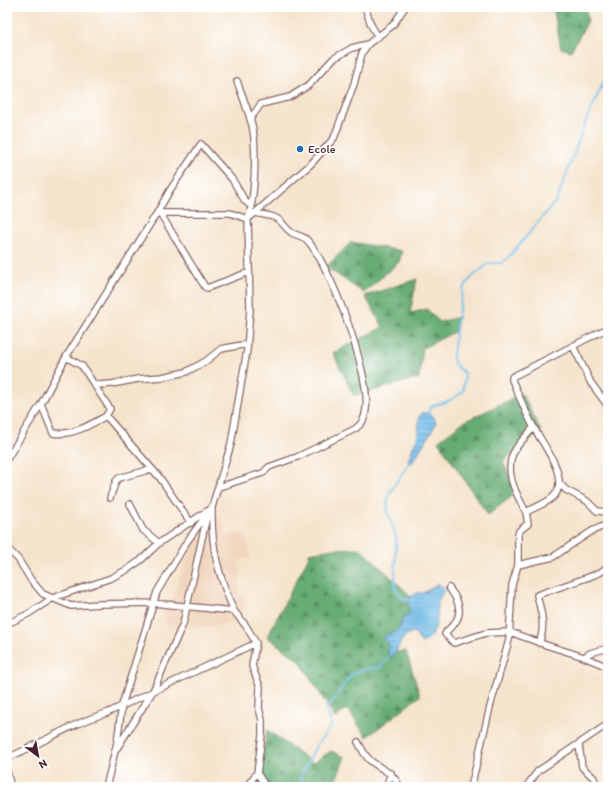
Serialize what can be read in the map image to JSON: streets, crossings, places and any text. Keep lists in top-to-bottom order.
{
  "places": ["Ecole"],
  "north": "bottom right"
}
